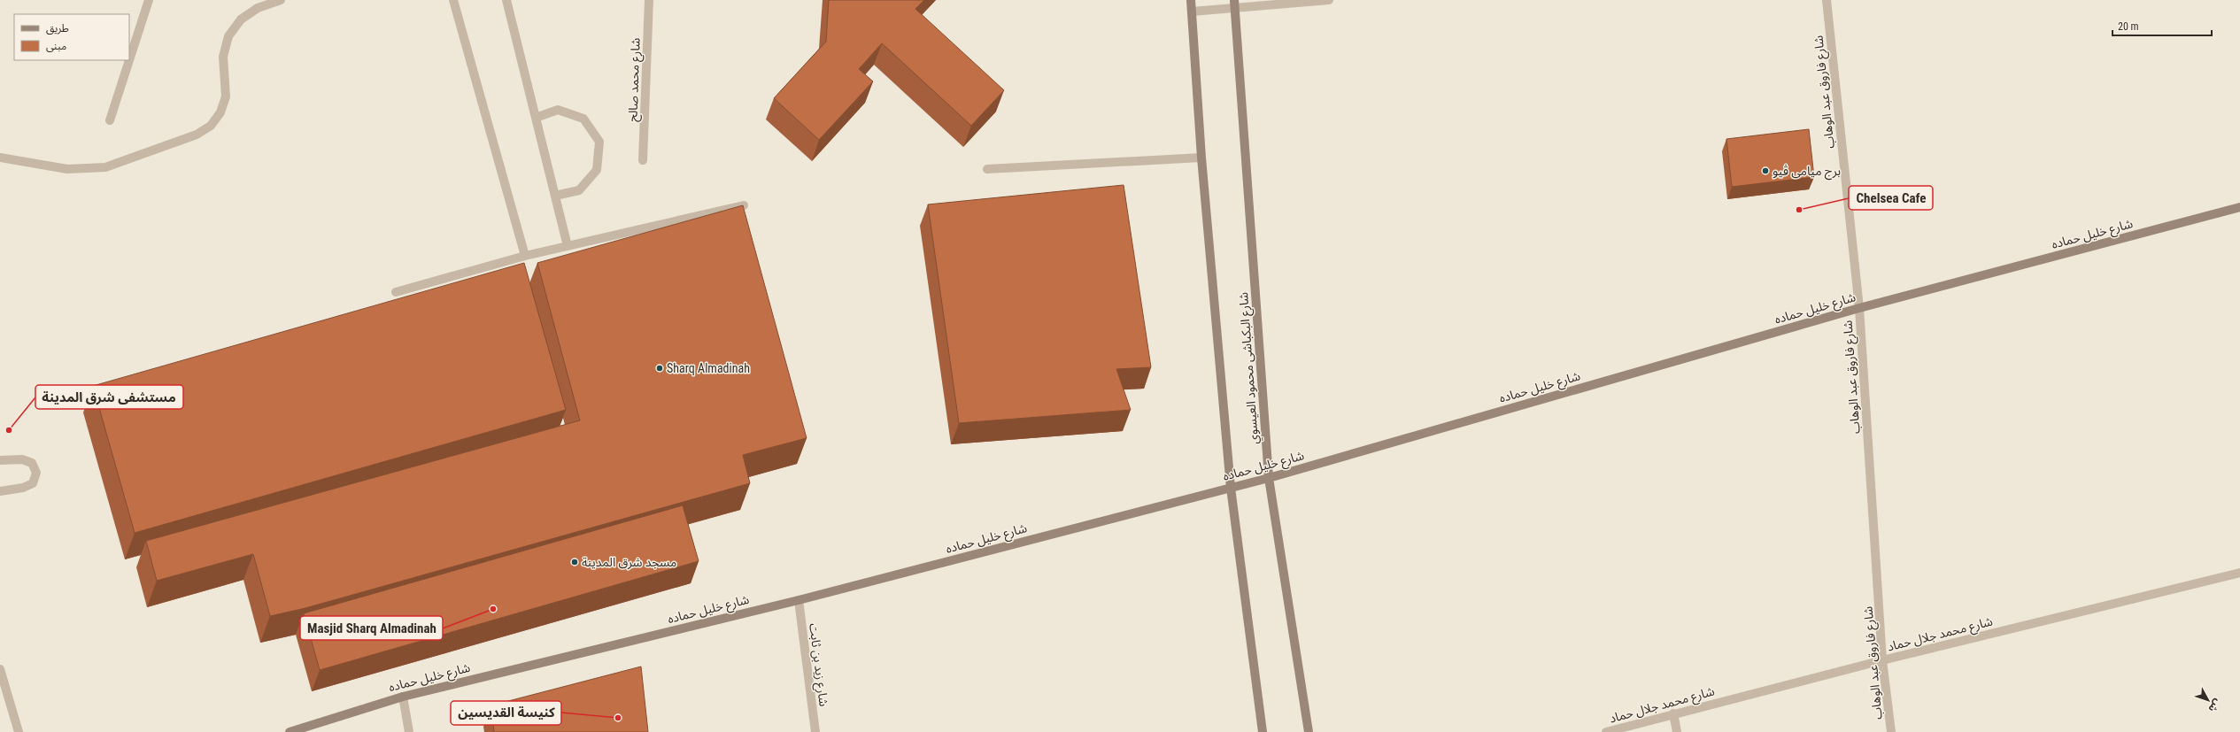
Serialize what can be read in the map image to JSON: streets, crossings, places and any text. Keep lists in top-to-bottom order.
{
  "streets": {
    "street": [
      "شارع محمد صالح",
      "شارع فاروق عبد الوهاب",
      "شارع خليل حماده",
      "شارع البكباشى محمود العيسوي",
      "شارع محمد جلال حماد",
      "شارع زيد بن ثابت"
    ]
  },
  "crossings": [
    ["شارع فاروق عبد الوهاب", "شارع خليل حماده"],
    ["شارع فاروق عبد الوهاب", "شارع محمد جلال حماد"],
    ["شارع خليل حماده", "شارع البكباشى محمود العيسوي"],
    ["شارع خليل حماده", "شارع زيد بن ثابت"]
  ],
  "places": [
    "برج ميامى ڤيو",
    "Chelsea Cafe",
    "Sharq Almadinah",
    "مستشفى شرق المدينة",
    "مسجد شرق المدينة",
    "Masjid Sharq Almadinah",
    "كنيسة القديسين"
  ],
  "legend": ["طريق", "مبنى"],
  "scale_bar": "20 m",
  "north": "bottom right"
}
